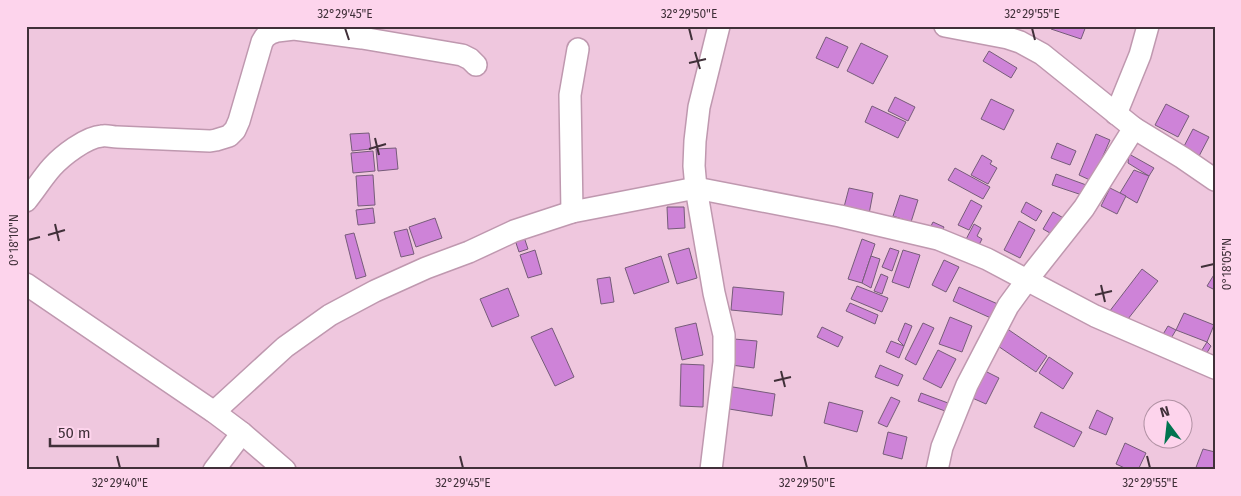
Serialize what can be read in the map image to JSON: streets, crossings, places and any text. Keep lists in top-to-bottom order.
{
  "scale_bar": "50 m",
  "north": "top",
  "coordinates": [
    "32°29'45\"E",
    "32°29'50\"E",
    "32°29'55\"E",
    "0°18'10\"N",
    "0°18'05\"N",
    "32°29'40\"E"
  ]
}
